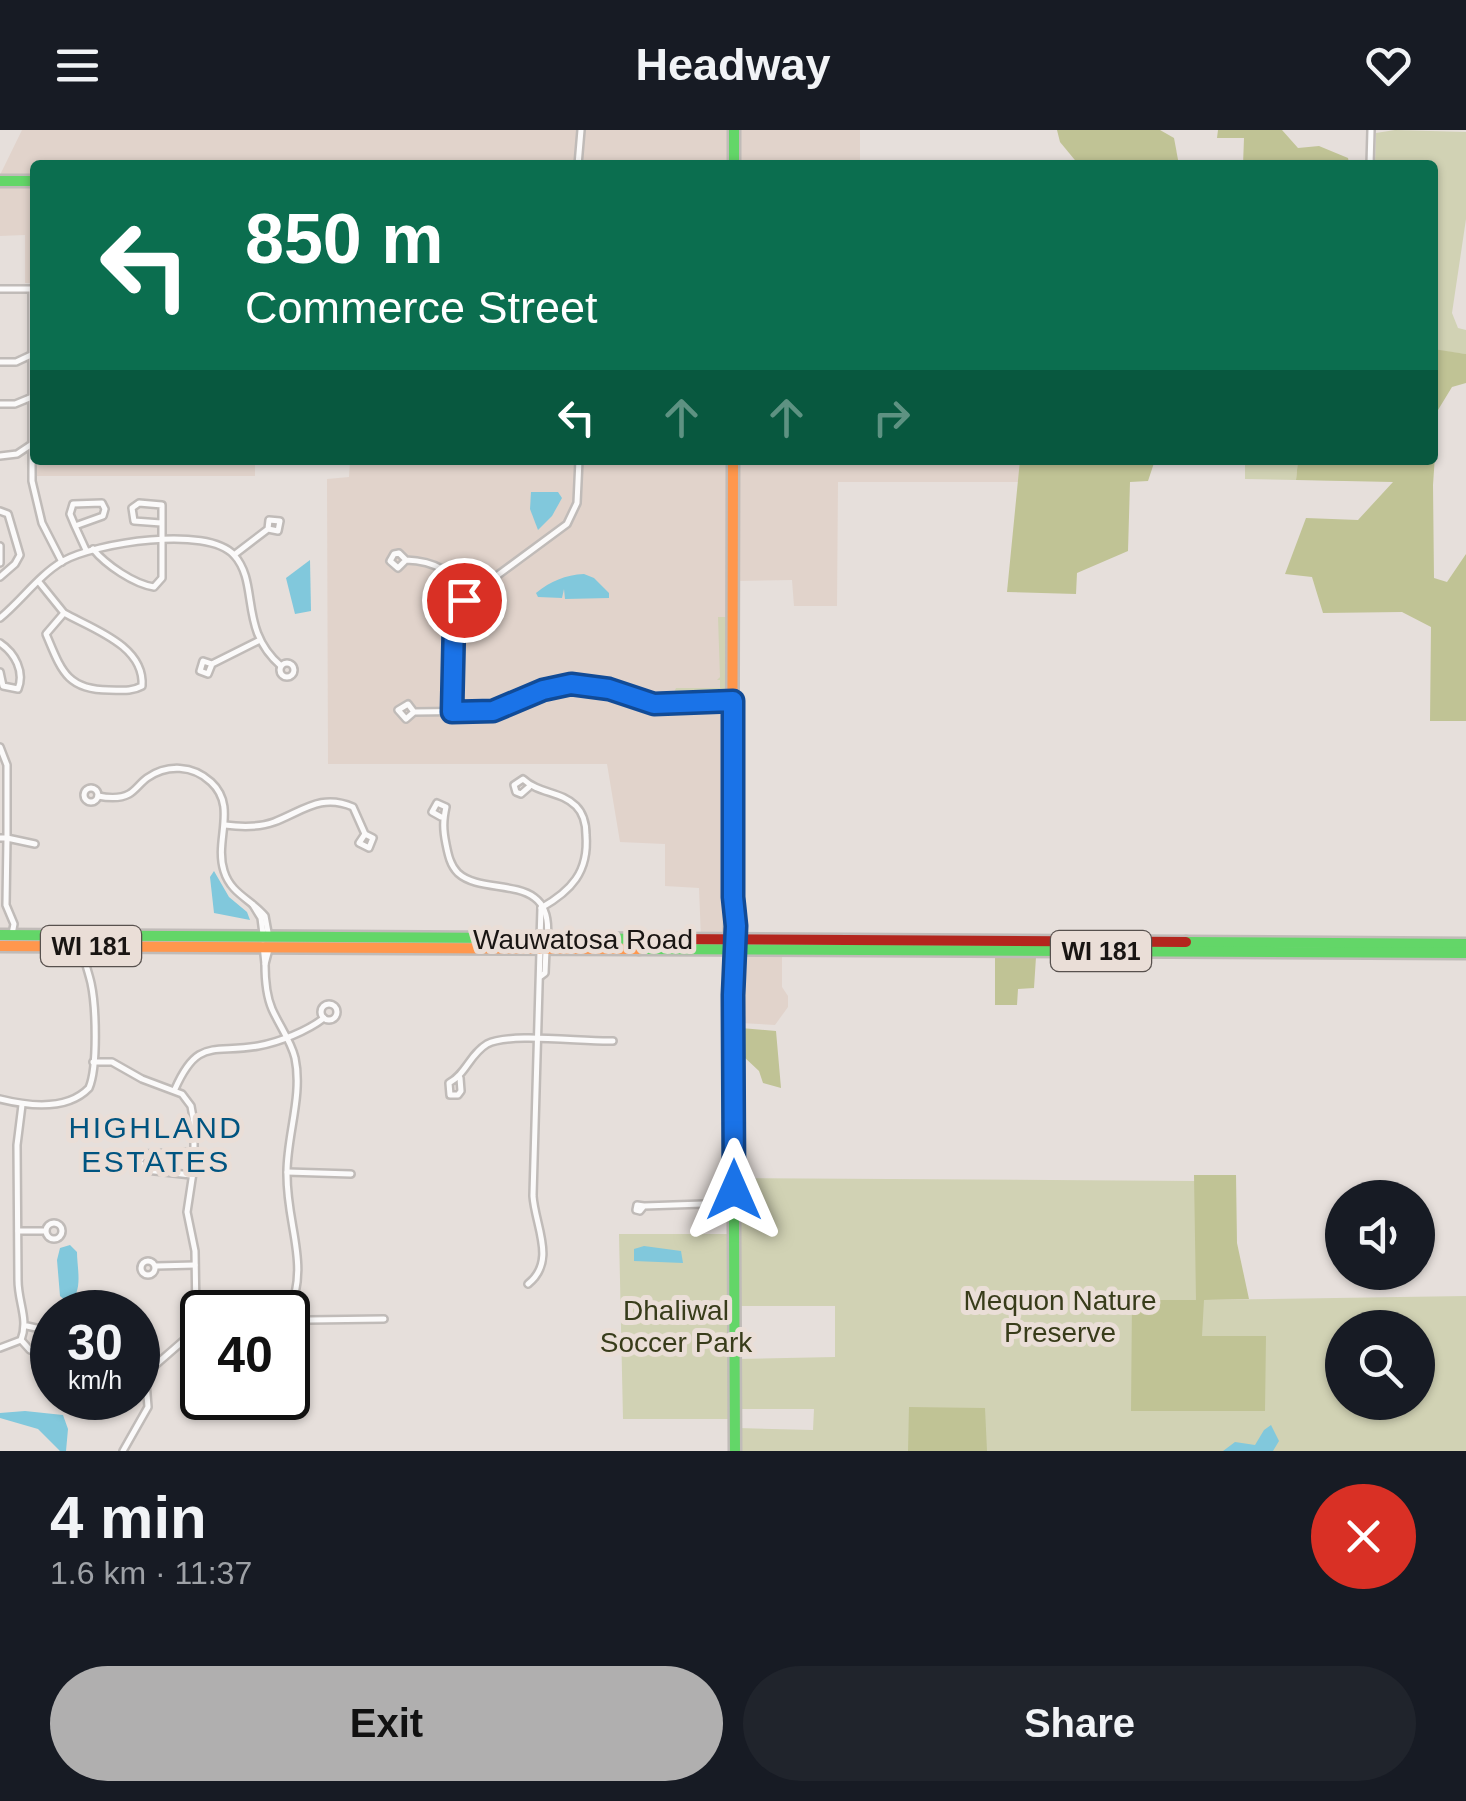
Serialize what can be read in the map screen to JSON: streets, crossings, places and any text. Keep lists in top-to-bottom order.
{
  "streets": {
    "main road": ["Wauwatosa Road", "WI 181"]
  },
  "districts": ["HIGHLAND ESTATES"],
  "parks": ["Mequon Nature Preserve", "Dhaliwal Soccer Park"],
  "page": {
    "header": "Headway",
    "turn": ["850 m", "Commerce Street"],
    "speed": "30 km/h",
    "limit": "40",
    "heading": ["4 min", "1.6 km · 11:37"],
    "buttons": ["Exit", "Share"]
  }
}
